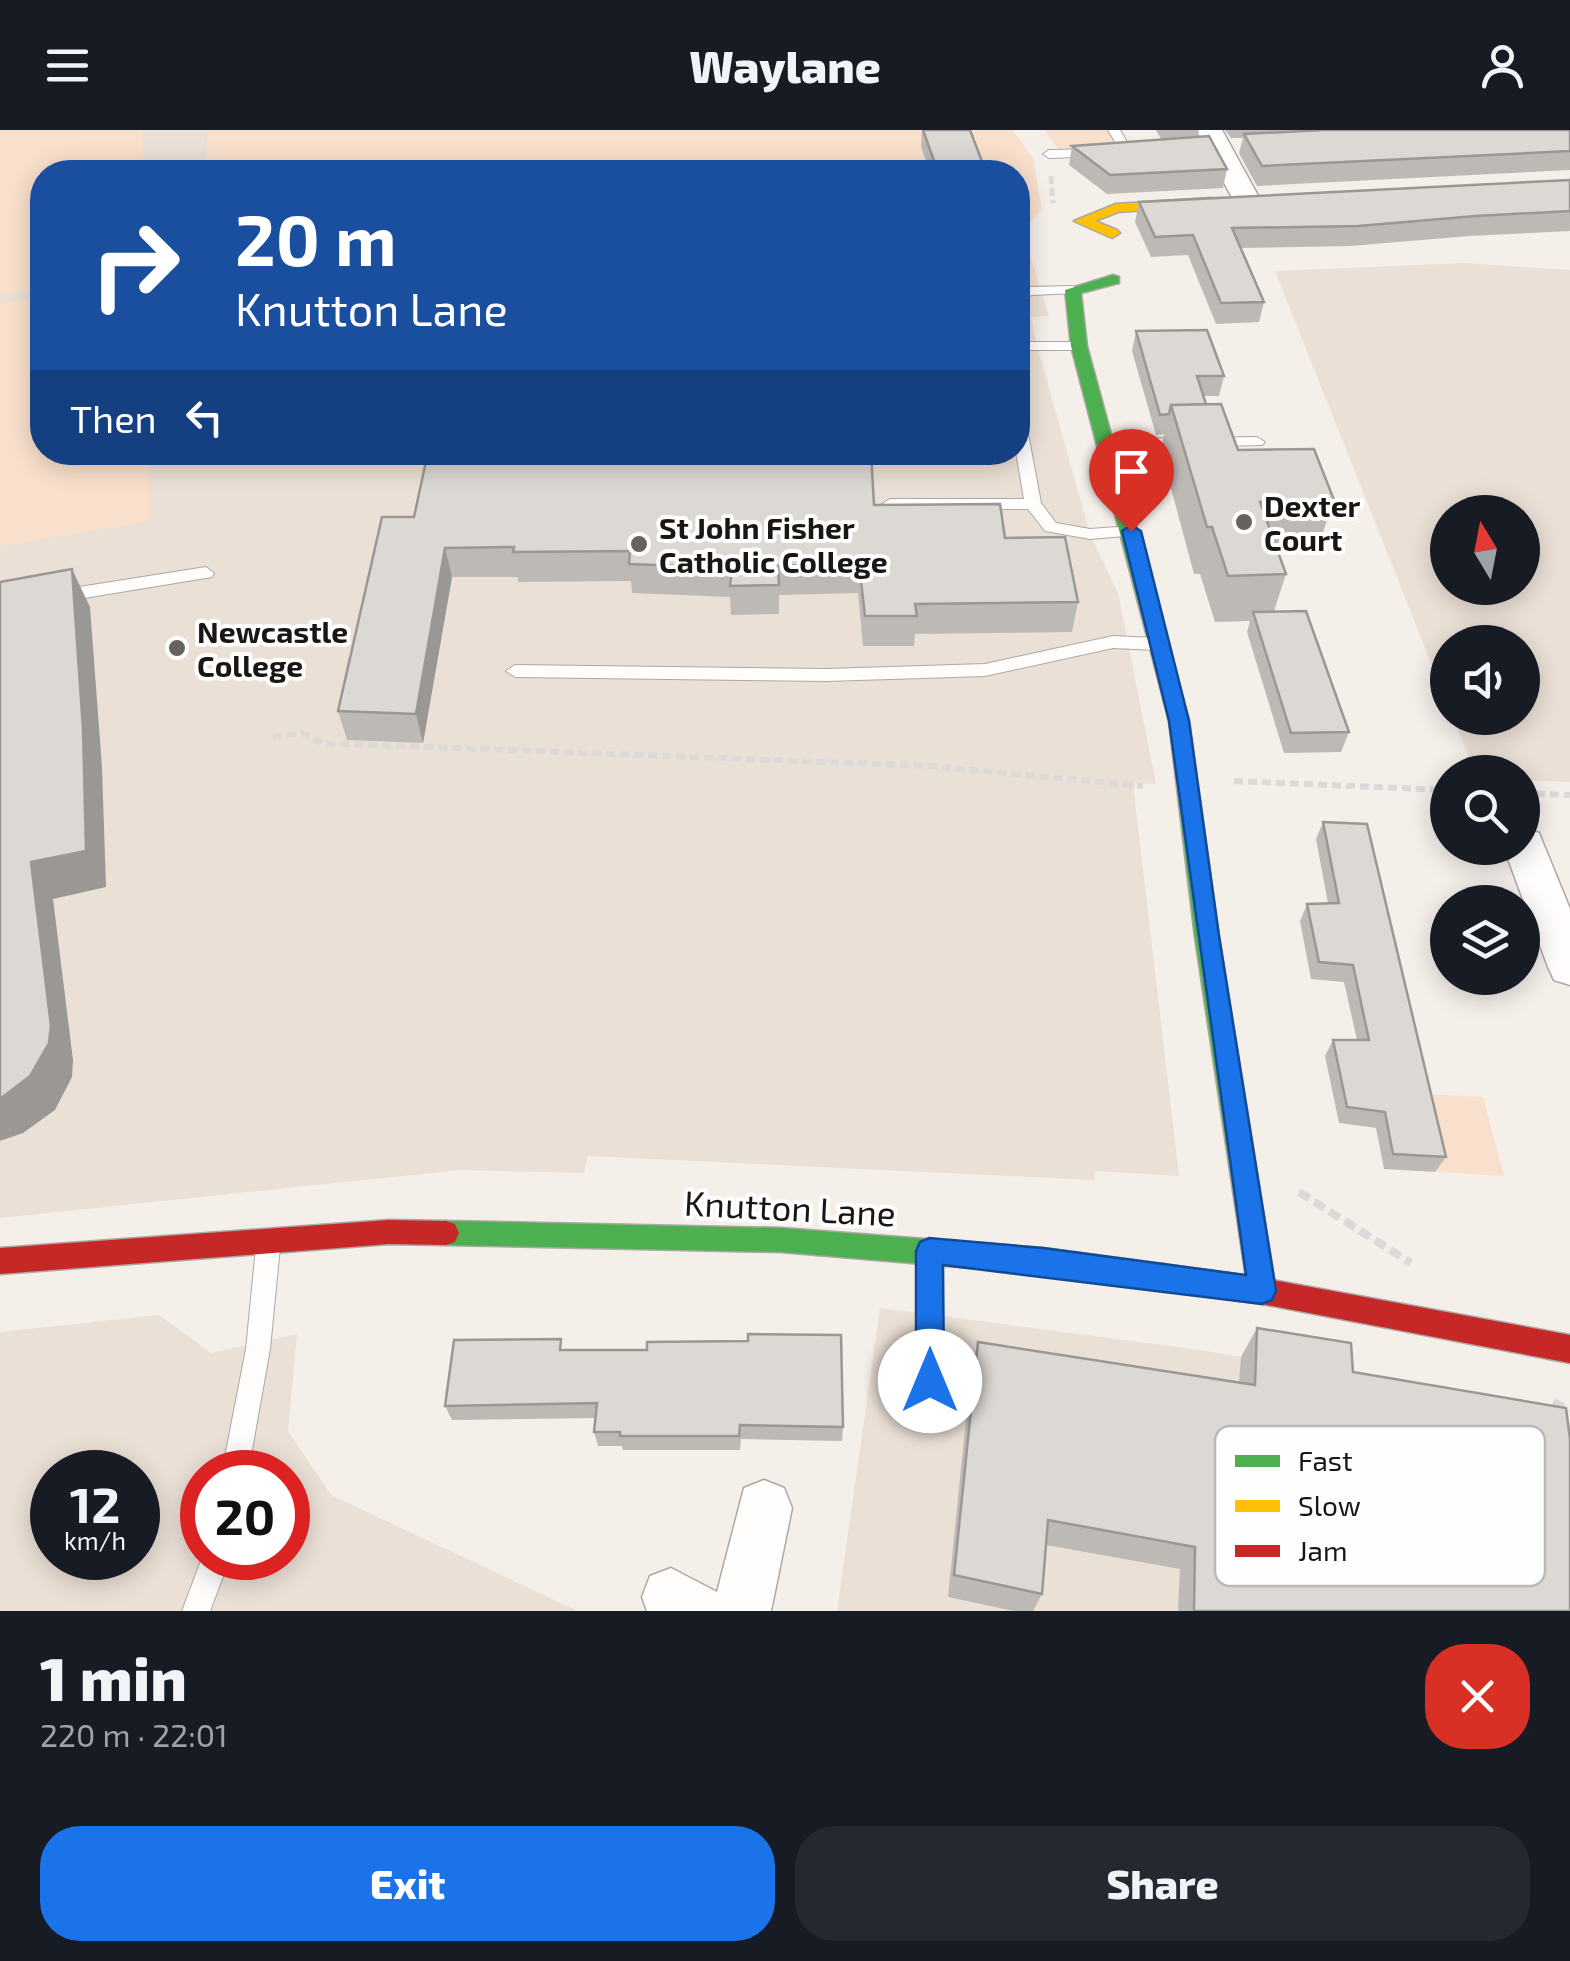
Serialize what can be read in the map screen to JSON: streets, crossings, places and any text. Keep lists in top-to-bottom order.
{
  "streets": {
    "street": ["Knutton Lane"]
  },
  "places": ["Dexter Court", "St John Fisher Catholic College", "Newcastle College"],
  "legend": ["Fast", "Slow", "Jam"],
  "north": "top",
  "page": {
    "header": "Waylane",
    "turn": ["20 m", "Knutton Lane"],
    "then": "Then",
    "speed": "12 km/h",
    "limit": "20",
    "heading": ["1 min", "220 m · 22:01"],
    "buttons": ["Exit", "Share"]
  }
}
